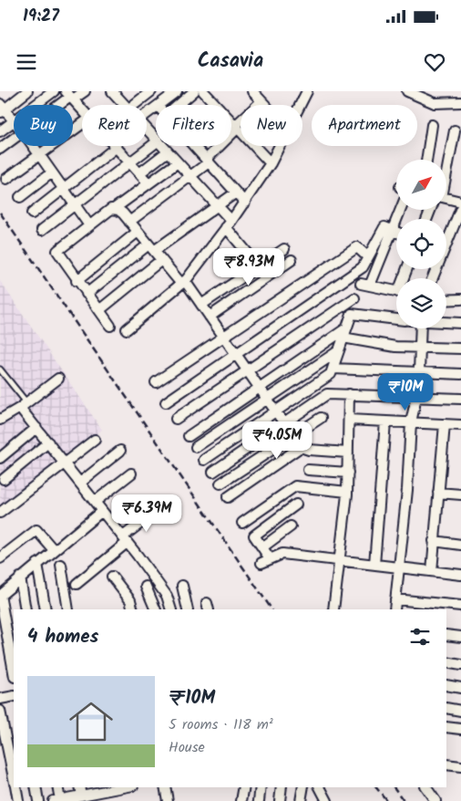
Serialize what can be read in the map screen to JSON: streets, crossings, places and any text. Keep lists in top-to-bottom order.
{
  "north": "top right",
  "page": {
    "status": "19:27",
    "header": "Casavia",
    "chip": [
      "Buy",
      "Rent",
      "Filters",
      "New",
      "Apartment"
    ],
    "price": [
      "₹8.93M",
      "₹10M",
      "₹4.05M",
      "₹6.39M"
    ],
    "heading": "4 homes",
    "list": [
      {
        "name": "₹10M",
        "note": "5 rooms · 118 m² · House"
      }
    ]
  }
}
